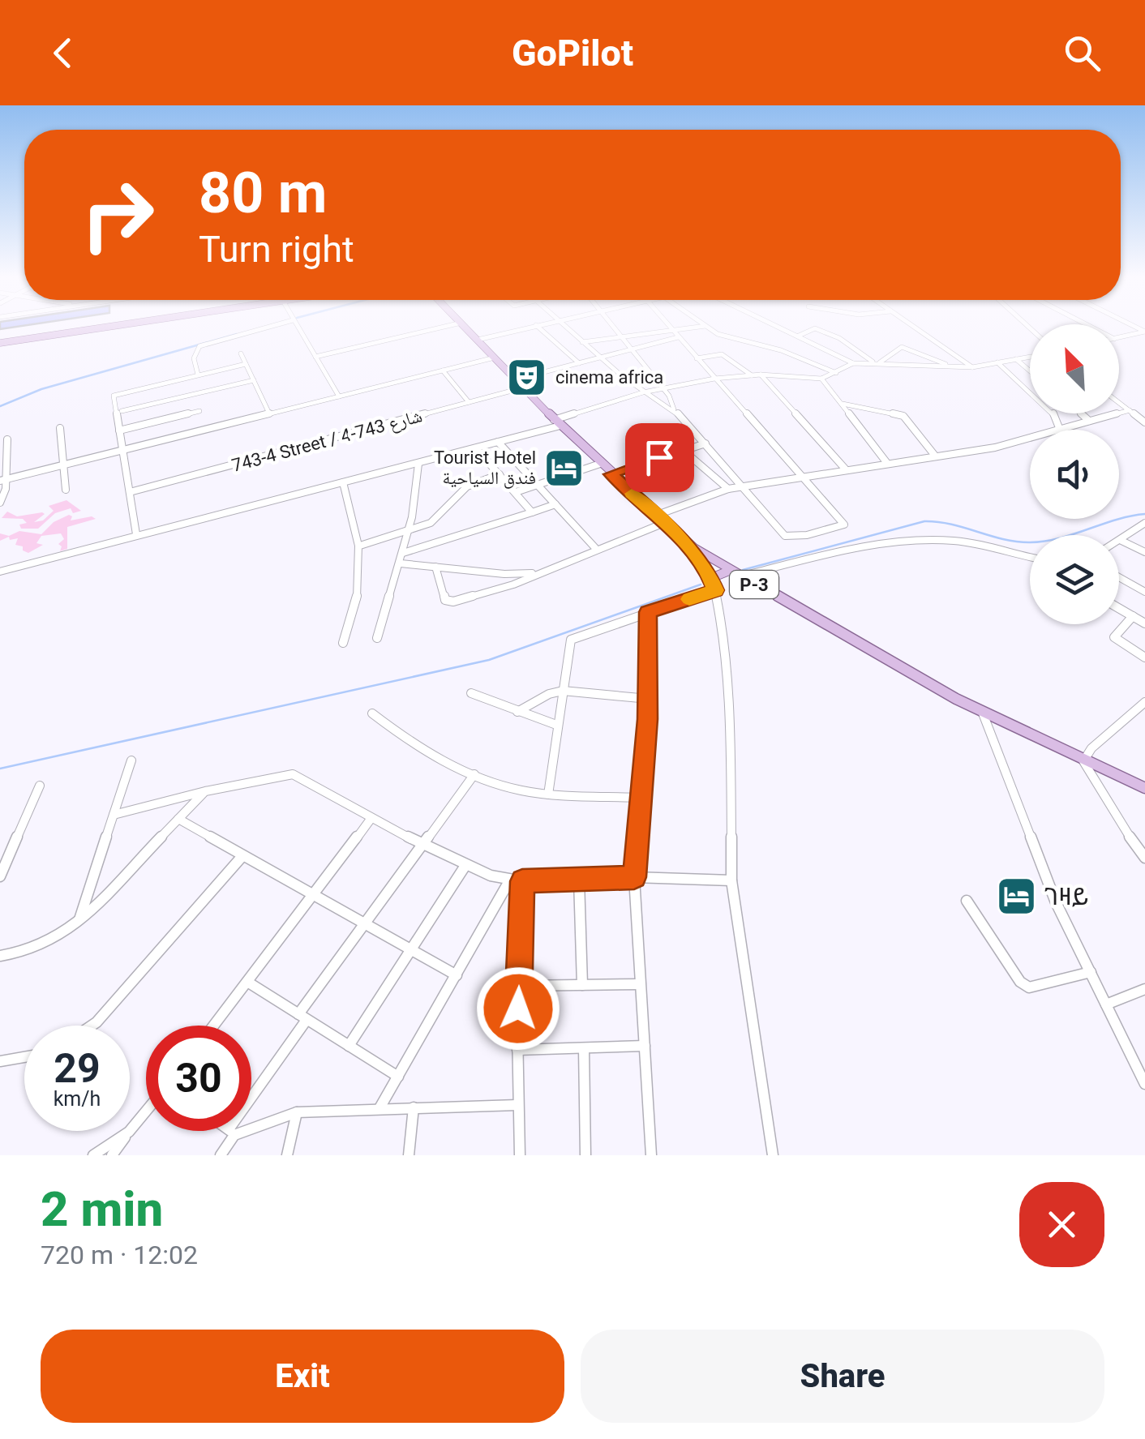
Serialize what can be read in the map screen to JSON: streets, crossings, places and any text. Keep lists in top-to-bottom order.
{
  "streets": {
    "main road": ["P-3"],
    "street": ["743-4 Street / شارع 743-4"]
  },
  "crossings": [
    ["743-4 Street / شارع 743-4", "P-3"]
  ],
  "places": {
    "theatre": ["cinema africa"],
    "hotel": ["Tourist Hotel فندق السياحية", "ገዛይ"]
  },
  "north": "top left",
  "page": {
    "header": "GoPilot",
    "turn": ["80 m", "Turn right"],
    "speed": "29 km/h",
    "limit": "30",
    "heading": ["2 min", "720 m · 12:02"],
    "buttons": ["Exit", "Share"]
  }
}
